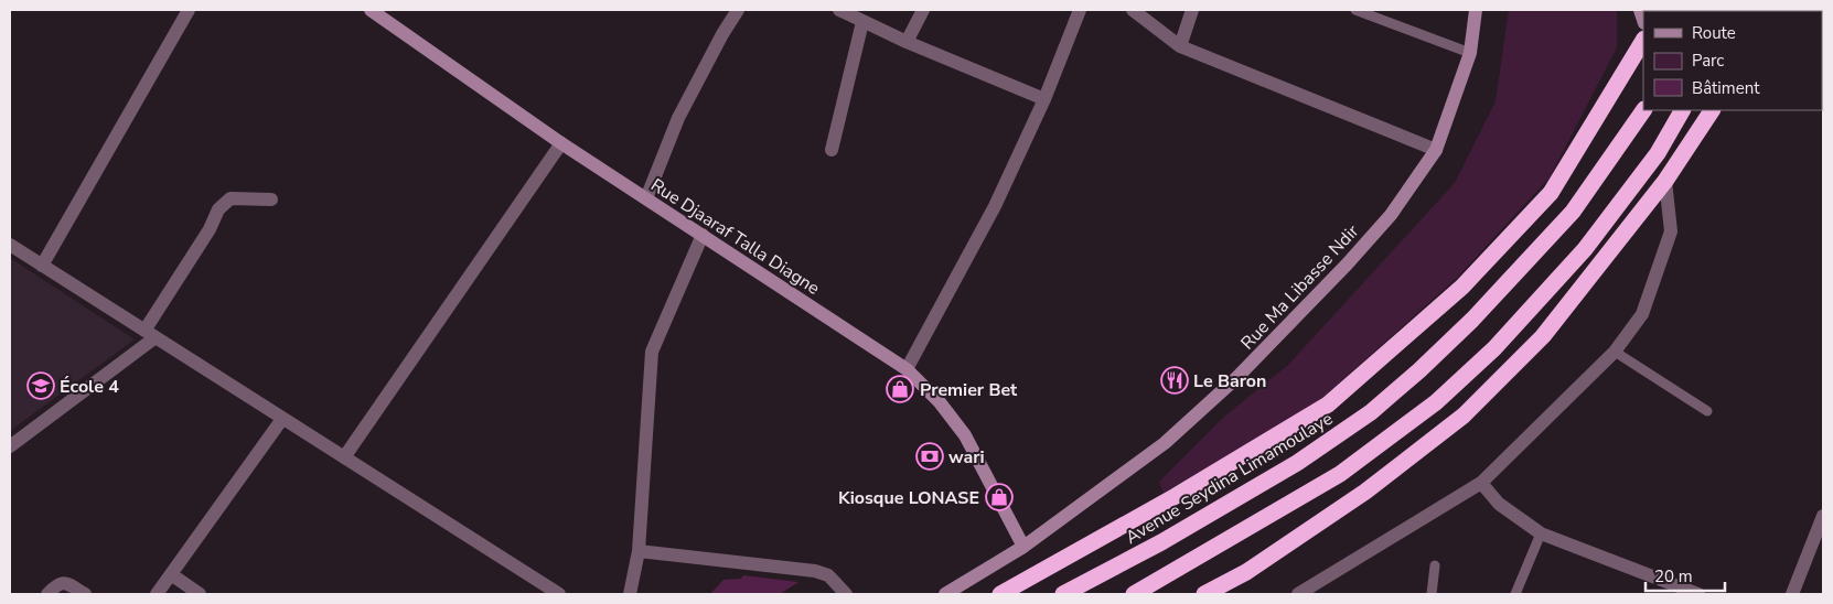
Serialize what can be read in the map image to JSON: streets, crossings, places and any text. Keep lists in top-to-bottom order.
{
  "streets": {
    "highway": ["Avenue Seydina Limamoulaye"],
    "street": ["Rue Djaaraf Talla Diagne", "Rue Ma Libasse Ndir"]
  },
  "crossings": [
    ["Rue Djaaraf Talla Diagne", "Rue Ma Libasse Ndir"]
  ],
  "places": {
    "restaurant": ["Le Baron"],
    "school or university": ["École 4"],
    "shop": ["Premier Bet", "Kiosque LONASE"],
    "bank": ["wari"]
  },
  "legend": ["Route", "Parc", "Bâtiment"],
  "scale_bar": "20 m"
}
